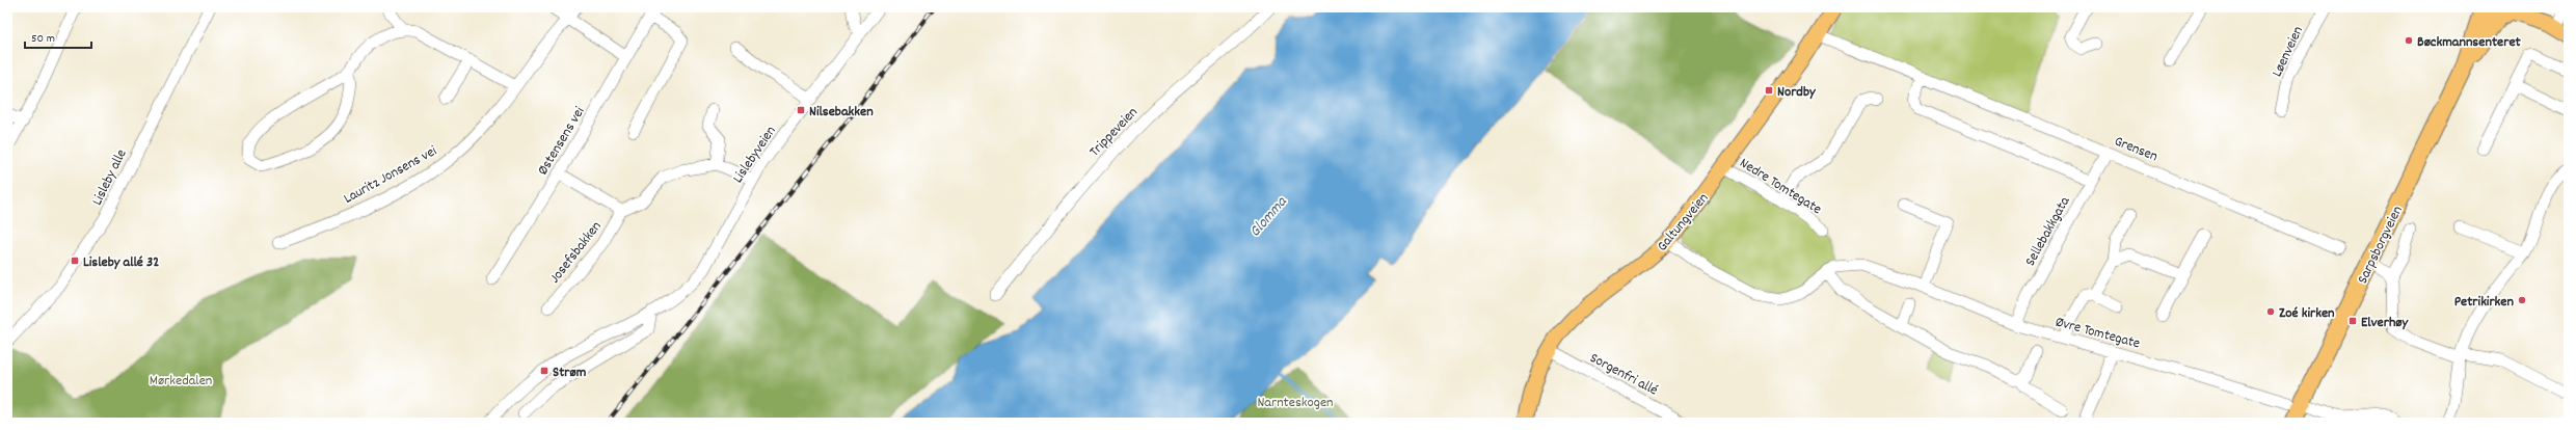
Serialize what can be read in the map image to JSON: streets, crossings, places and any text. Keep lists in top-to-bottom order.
{
  "streets": {
    "highway": ["Sarpsborgveien"],
    "main road": ["Galtungveien"],
    "street": [
      "Løenveien",
      "Trippeveien",
      "Østensens vei",
      "Grensen",
      "Lislebyveien",
      "Lauritz Jonsens vei",
      "Lisleby alle",
      "Nedre Tomtegate",
      "Sellebakkgata",
      "Josefsbakken",
      "Øvre Tomtegate",
      "Sorgenfri allé"
    ]
  },
  "crossings": [
    ["Grensen", "Galtungveien"],
    ["Grensen", "Sellebakkgata"],
    ["Nedre Tomtegate", "Galtungveien"],
    ["Galtungveien", "Sorgenfri allé"],
    ["Sellebakkgata", "Øvre Tomtegate"],
    ["Sarpsborgveien", "Øvre Tomtegate"]
  ],
  "water": ["Glomma"],
  "parks": ["Mørkedalen", "Narnteskogen"],
  "places": {
    "other": ["Bøckmannsenteret", "Petrikirken", "Zoé kirken"],
    "transit": [
      "Nordby",
      "Nilsebakken",
      "Lisleby allé 32",
      "Elverhøy",
      "Strøm"
    ]
  },
  "scale_bar": "50 m"
}
